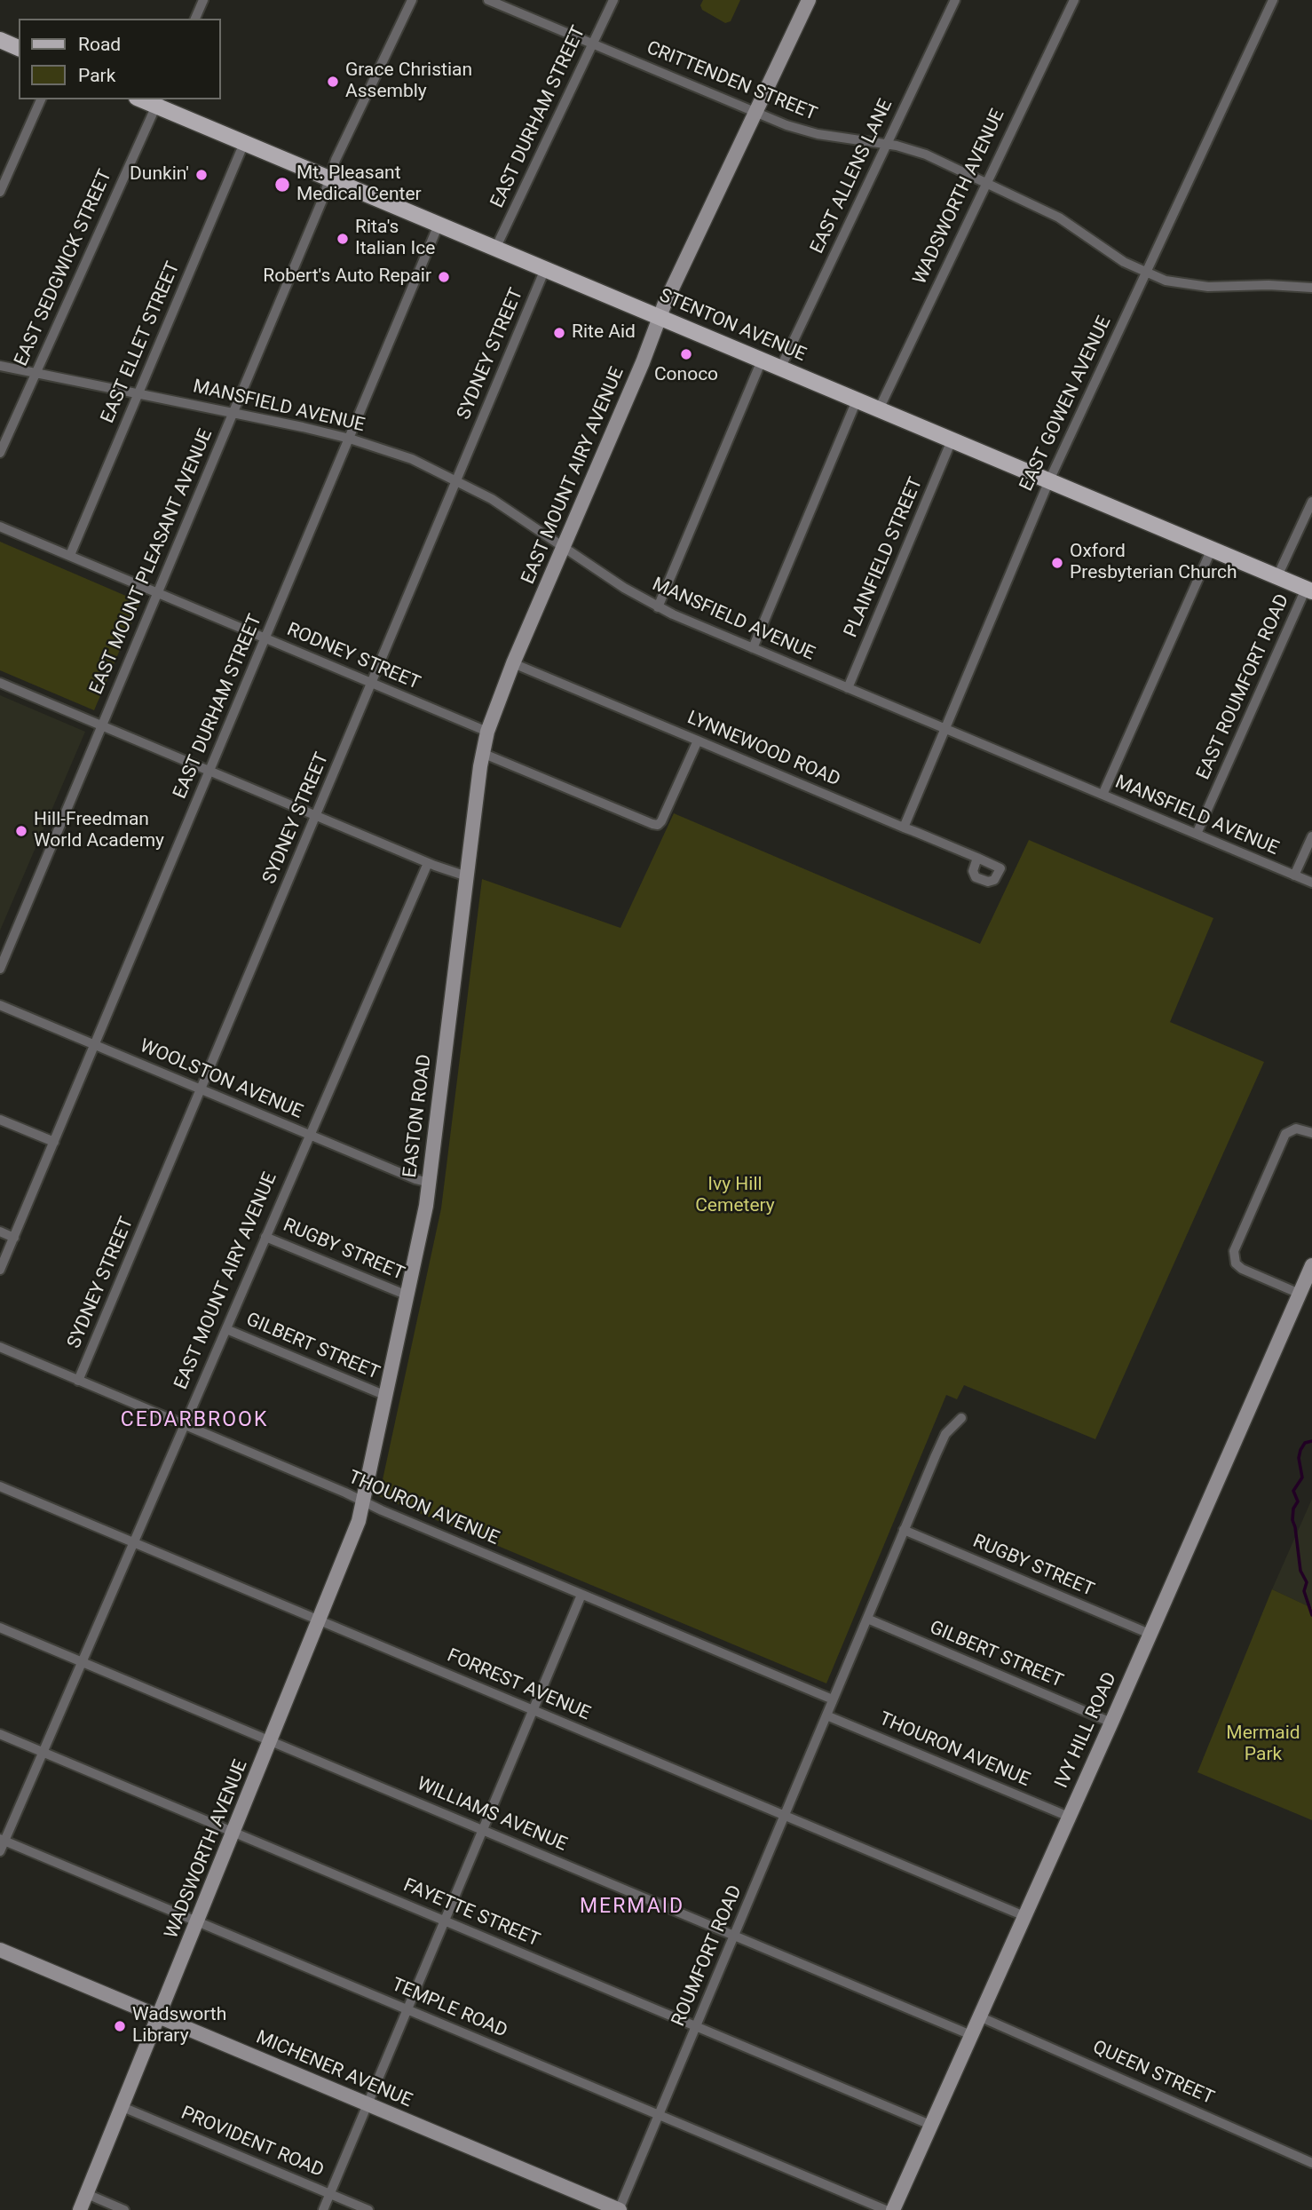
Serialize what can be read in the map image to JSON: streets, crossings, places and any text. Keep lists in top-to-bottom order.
{
  "streets": {
    "main road": [
      "WADSWORTH AVENUE",
      "STENTON AVENUE",
      "EAST MOUNT AIRY AVENUE",
      "EASTON ROAD",
      "IVY HILL ROAD",
      "MICHENER AVENUE"
    ],
    "street": [
      "CRITTENDEN STREET",
      "EAST DURHAM STREET",
      "EAST ALLENS LANE",
      "EAST SEDGWICK STREET",
      "EAST ELLET STREET",
      "SYDNEY STREET",
      "EAST GOWEN AVENUE",
      "MANSFIELD AVENUE",
      "PLAINFIELD STREET",
      "EAST MOUNT PLEASANT AVENUE",
      "RODNEY STREET",
      "EAST ROUMFORT ROAD",
      "LYNNEWOOD ROAD",
      "WOOLSTON AVENUE",
      "RUGBY STREET",
      "GILBERT STREET",
      "THOURON AVENUE",
      "FORREST AVENUE",
      "WILLIAMS AVENUE",
      "FAYETTE STREET",
      "ROUMFORT ROAD",
      "TEMPLE ROAD",
      "QUEEN STREET",
      "PROVIDENT ROAD"
    ]
  },
  "crossings": [
    ["CRITTENDEN STREET", "EAST DURHAM STREET"],
    ["CRITTENDEN STREET", "EAST ALLENS LANE"],
    ["CRITTENDEN STREET", "WADSWORTH AVENUE"],
    ["CRITTENDEN STREET", "EAST GOWEN AVENUE"],
    ["CRITTENDEN STREET", "EAST MOUNT AIRY AVENUE"],
    ["EAST DURHAM STREET", "STENTON AVENUE"],
    ["EAST DURHAM STREET", "MANSFIELD AVENUE"],
    ["EAST DURHAM STREET", "RODNEY STREET"],
    ["EAST DURHAM STREET", "WOOLSTON AVENUE"],
    ["EAST ALLENS LANE", "STENTON AVENUE"],
    ["WADSWORTH AVENUE", "STENTON AVENUE"],
    ["WADSWORTH AVENUE", "EASTON ROAD"],
    ["WADSWORTH AVENUE", "THOURON AVENUE"],
    ["WADSWORTH AVENUE", "FORREST AVENUE"],
    ["WADSWORTH AVENUE", "WILLIAMS AVENUE"],
    ["WADSWORTH AVENUE", "FAYETTE STREET"],
    ["WADSWORTH AVENUE", "TEMPLE ROAD"],
    ["WADSWORTH AVENUE", "MICHENER AVENUE"],
    ["WADSWORTH AVENUE", "PROVIDENT ROAD"],
    ["EAST SEDGWICK STREET", "STENTON AVENUE"],
    ["EAST SEDGWICK STREET", "MANSFIELD AVENUE"],
    ["STENTON AVENUE", "EAST ELLET STREET"],
    ["STENTON AVENUE", "SYDNEY STREET"],
    ["STENTON AVENUE", "EAST GOWEN AVENUE"],
    ["STENTON AVENUE", "EAST MOUNT AIRY AVENUE"],
    ["STENTON AVENUE", "PLAINFIELD STREET"],
    ["STENTON AVENUE", "EAST MOUNT PLEASANT AVENUE"],
    ["STENTON AVENUE", "EAST ROUMFORT ROAD"],
    ["EAST ELLET STREET", "MANSFIELD AVENUE"],
    ["EAST ELLET STREET", "RODNEY STREET"],
    ["SYDNEY STREET", "MANSFIELD AVENUE"],
    ["SYDNEY STREET", "RODNEY STREET"],
    ["SYDNEY STREET", "WOOLSTON AVENUE"],
    ["SYDNEY STREET", "THOURON AVENUE"],
    ["EAST GOWEN AVENUE", "MANSFIELD AVENUE"],
    ["EAST GOWEN AVENUE", "LYNNEWOOD ROAD"],
    ["MANSFIELD AVENUE", "EAST MOUNT AIRY AVENUE"],
    ["MANSFIELD AVENUE", "PLAINFIELD STREET"],
    ["MANSFIELD AVENUE", "EAST MOUNT PLEASANT AVENUE"],
    ["MANSFIELD AVENUE", "EAST ROUMFORT ROAD"],
    ["EAST MOUNT AIRY AVENUE", "RODNEY STREET"],
    ["EAST MOUNT AIRY AVENUE", "LYNNEWOOD ROAD"],
    ["EAST MOUNT AIRY AVENUE", "WOOLSTON AVENUE"],
    ["EAST MOUNT AIRY AVENUE", "EASTON ROAD"],
    ["EAST MOUNT AIRY AVENUE", "RUGBY STREET"],
    ["EAST MOUNT AIRY AVENUE", "GILBERT STREET"],
    ["EAST MOUNT AIRY AVENUE", "THOURON AVENUE"],
    ["EAST MOUNT AIRY AVENUE", "FORREST AVENUE"],
    ["EAST MOUNT AIRY AVENUE", "WILLIAMS AVENUE"],
    ["EAST MOUNT AIRY AVENUE", "FAYETTE STREET"],
    ["EAST MOUNT AIRY AVENUE", "TEMPLE ROAD"],
    ["EAST MOUNT PLEASANT AVENUE", "RODNEY STREET"],
    ["RODNEY STREET", "EASTON ROAD"],
    ["WOOLSTON AVENUE", "EASTON ROAD"],
    ["EASTON ROAD", "RUGBY STREET"],
    ["EASTON ROAD", "GILBERT STREET"],
    ["EASTON ROAD", "THOURON AVENUE"],
    ["RUGBY STREET", "IVY HILL ROAD"],
    ["GILBERT STREET", "IVY HILL ROAD"],
    ["THOURON AVENUE", "IVY HILL ROAD"],
    ["THOURON AVENUE", "ROUMFORT ROAD"],
    ["FORREST AVENUE", "IVY HILL ROAD"],
    ["FORREST AVENUE", "ROUMFORT ROAD"],
    ["IVY HILL ROAD", "WILLIAMS AVENUE"],
    ["IVY HILL ROAD", "FAYETTE STREET"],
    ["IVY HILL ROAD", "QUEEN STREET"],
    ["WILLIAMS AVENUE", "ROUMFORT ROAD"],
    ["FAYETTE STREET", "ROUMFORT ROAD"],
    ["ROUMFORT ROAD", "TEMPLE ROAD"],
    ["ROUMFORT ROAD", "MICHENER AVENUE"]
  ],
  "districts": ["CEDARBROOK", "MERMAID"],
  "parks": ["Ivy Hill Cemetery", "Mermaid Park"],
  "places": [
    "Grace Christian Assembly",
    "Dunkin'",
    "Mt. Pleasant Medical Center",
    "Rita's Italian Ice",
    "Robert's Auto Repair",
    "Rite Aid",
    "Conoco",
    "Oxford Presbyterian Church",
    "Hill-Freedman World Academy",
    "Wadsworth Library"
  ],
  "legend": ["Road", "Park"]
}
